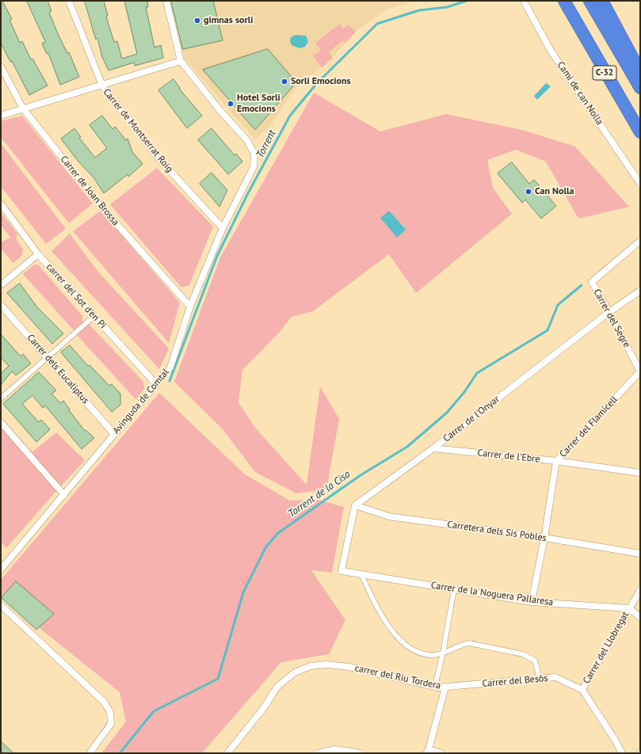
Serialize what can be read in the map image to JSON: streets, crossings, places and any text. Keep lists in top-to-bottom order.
{
  "streets": {
    "highway": ["C-32"],
    "street": [
      "Camí de can Nolla",
      "Carrer de Montserrat Roig",
      "Carrer de Joan Brossa",
      "carrer del Sot d'en Pi",
      "Carrer del Segre",
      "Carrer dels Eucaliptus",
      "Avinguda de Comtal",
      "Carrer de l'Onyar",
      "Carrer del Flamicell",
      "Carrer de l'Ebre",
      "Carretera dels Sis Pobles",
      "Carrer de la Noguera Pallaresa",
      "Carrer del Llobregat",
      "carrer del Riu Tordera",
      "Carrer del Besòs"
    ]
  },
  "crossings": [
    ["Carrer de Montserrat Roig", "Avinguda de Comtal"],
    ["Carrer de Joan Brossa", "Avinguda de Comtal"],
    ["carrer del Sot d'en Pi", "Avinguda de Comtal"],
    ["Carrer del Segre", "Carrer de l'Onyar"],
    ["Carrer del Segre", "Carrer del Flamicell"],
    ["Carrer dels Eucaliptus", "Avinguda de Comtal"],
    ["Carrer de l'Onyar", "Carrer de l'Ebre"],
    ["Carrer de l'Onyar", "Carretera dels Sis Pobles"],
    ["Carrer de l'Onyar", "Carrer de la Noguera Pallaresa"],
    ["Carrer del Flamicell", "Carrer de l'Ebre"],
    ["Carrer del Flamicell", "Carretera dels Sis Pobles"],
    ["Carrer del Flamicell", "Carrer de la Noguera Pallaresa"],
    ["Carretera dels Sis Pobles", "Carrer de la Noguera Pallaresa"],
    ["Carrer de la Noguera Pallaresa", "Carrer del Llobregat"],
    ["Carrer del Llobregat", "Carrer del Besòs"],
    ["carrer del Riu Tordera", "Carrer del Besòs"]
  ],
  "water": ["Torrent", "Torrent de la Cisa"],
  "places": [
    "gimnas sorli",
    "Sorli Emocions",
    "Hotel Sorli Emocions",
    "Can Nolla"
  ]
}
